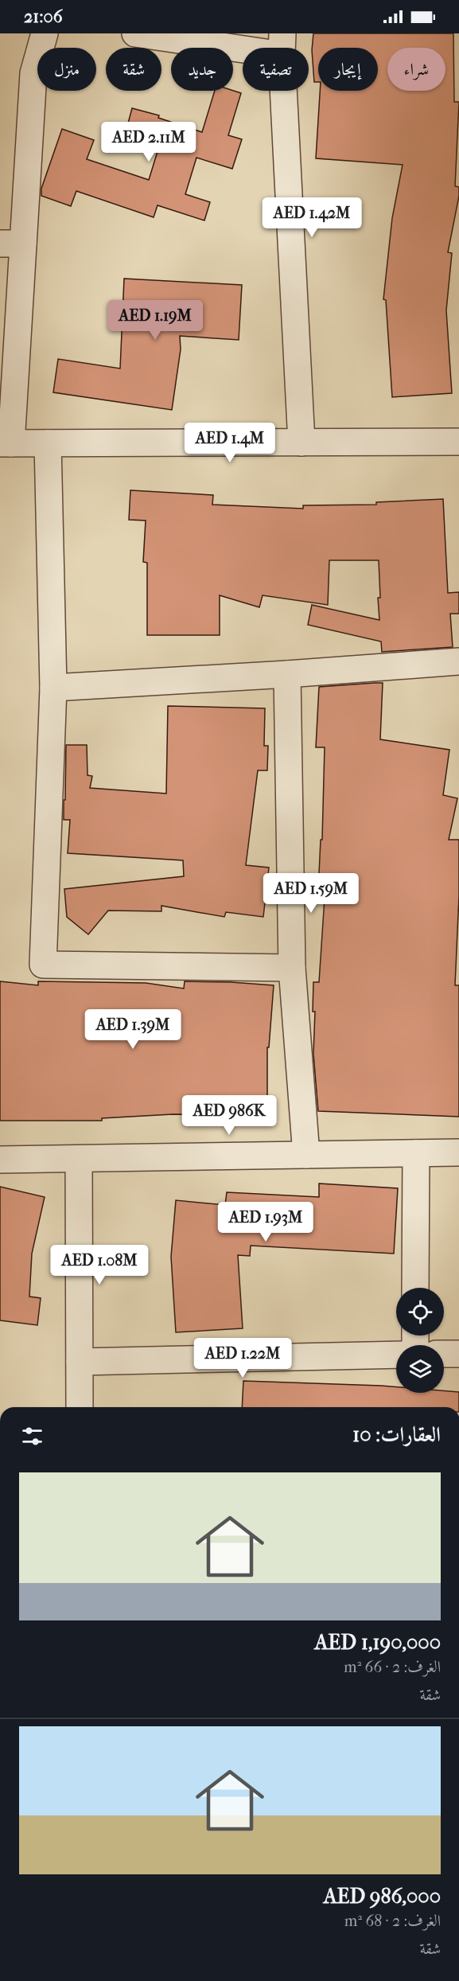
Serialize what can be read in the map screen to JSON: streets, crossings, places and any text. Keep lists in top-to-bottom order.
{
  "page": {
    "status": "21:06",
    "chip": [
      "شراء",
      "إيجار",
      "تصفية",
      "جديد",
      "شقة",
      "منزل"
    ],
    "price": [
      "AED 2.11M",
      "AED 1.42M",
      "AED 1.19M",
      "AED 1.4M",
      "AED 1.59M",
      "AED 1.39M",
      "AED 986K",
      "AED 1.93M",
      "AED 1.08M",
      "AED 1.22M"
    ],
    "heading": "العقارات: 10",
    "list": [
      {
        "name": "AED 1,190,000",
        "note": "الغرف: 2 · 66 m² · شقة"
      },
      {
        "name": "AED 986,000",
        "note": "الغرف: 2 · 68 m² · شقة"
      }
    ]
  }
}
